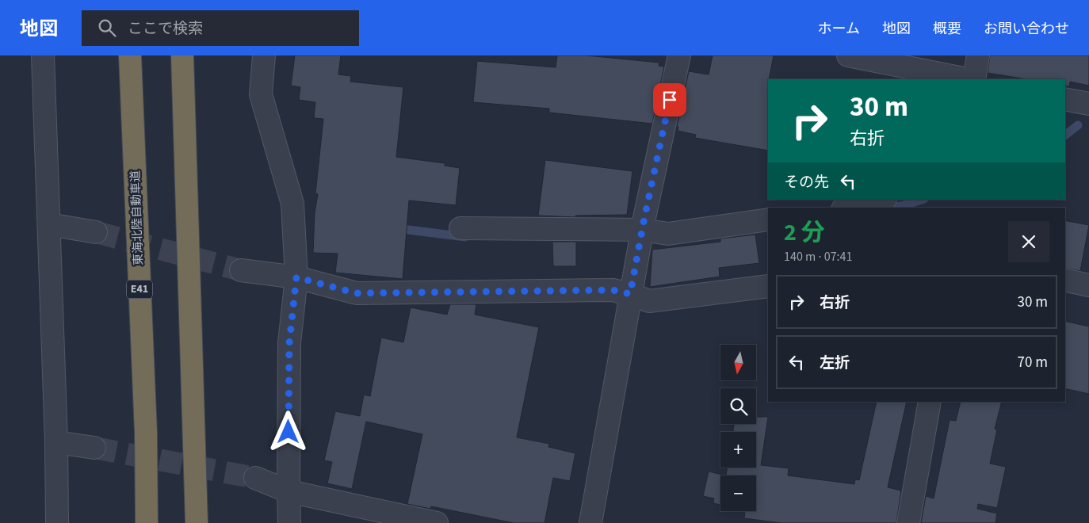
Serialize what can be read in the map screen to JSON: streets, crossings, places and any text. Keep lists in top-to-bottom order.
{
  "streets": {
    "highway": ["東海北陸自動車道", "E41"]
  },
  "north": "bottom",
  "page": {
    "header": "地図",
    "search": "ここで検索",
    "nav": [
      "ホーム",
      "地図",
      "概要",
      "お問い合わせ"
    ],
    "turn": ["30 m", "右折"],
    "then": "その先",
    "heading": ["2 分", "140 m · 07:41"],
    "list": [
      {
        "name": "右折",
        "value": "30 m"
      },
      {
        "name": "左折",
        "value": "70 m"
      }
    ],
    "map_buttons": ["+", "−"]
  }
}
